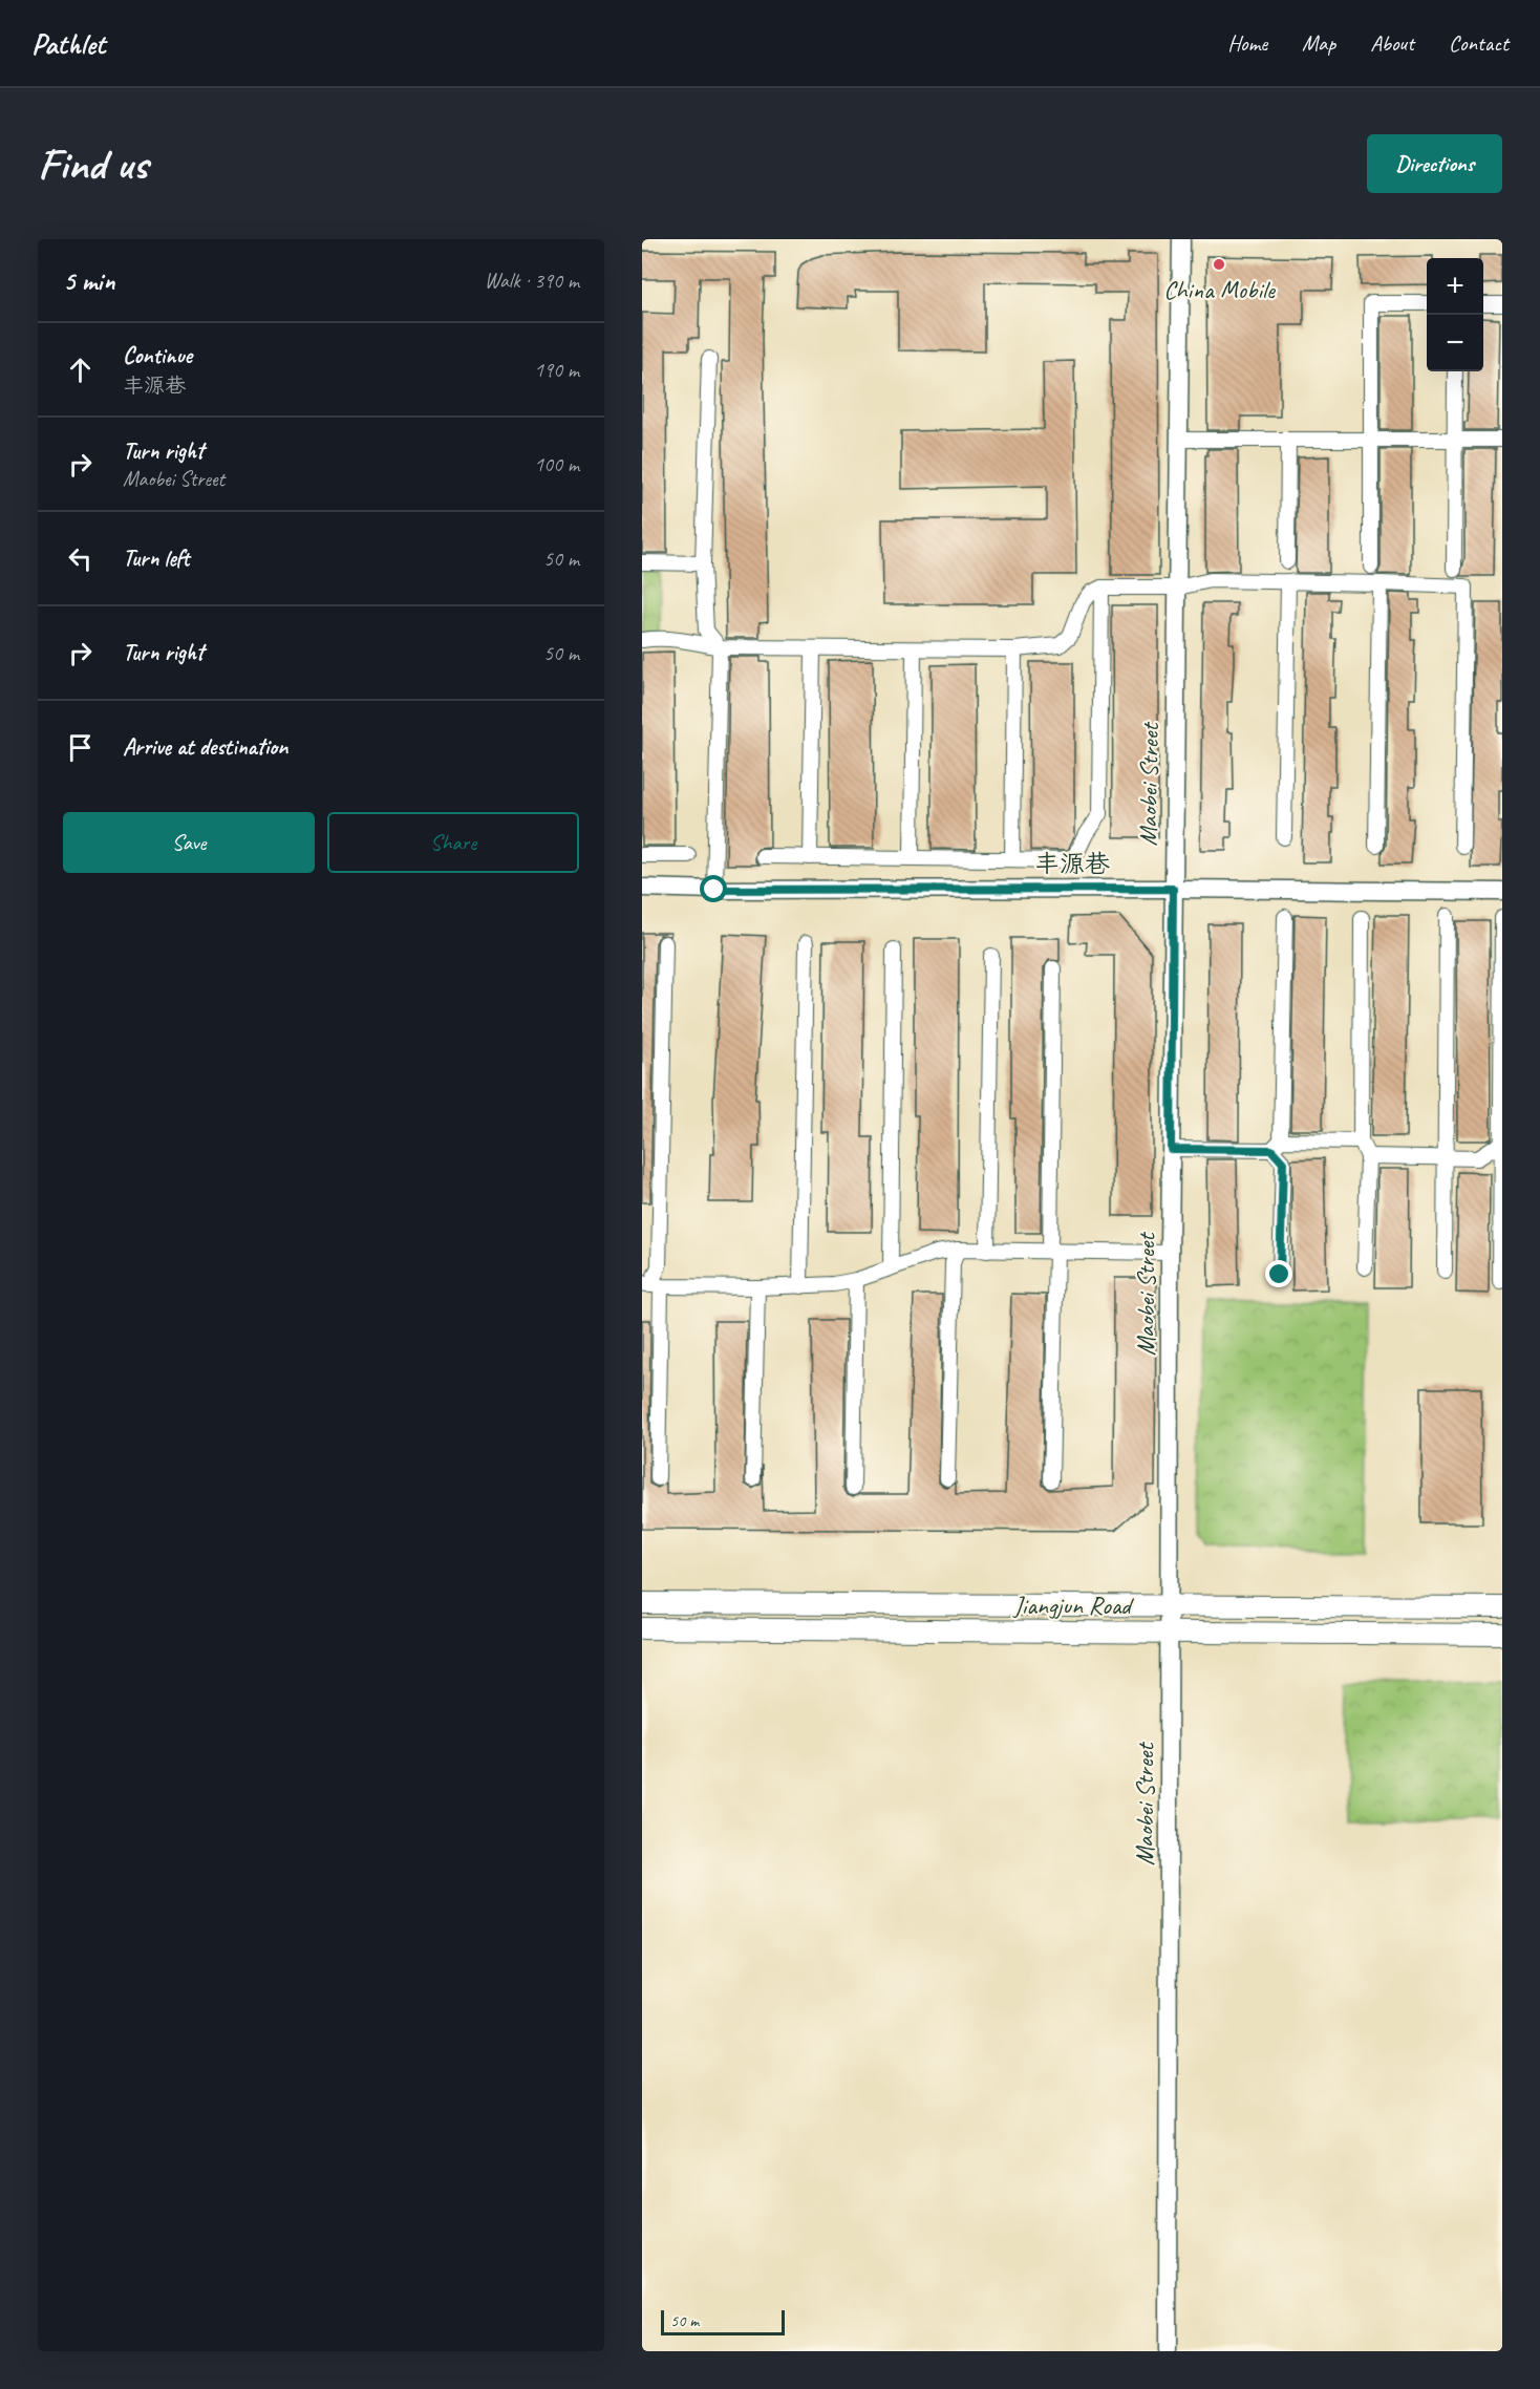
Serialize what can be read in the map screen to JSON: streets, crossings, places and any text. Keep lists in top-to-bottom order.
{
  "streets": {
    "main road": ["Jiangjun Road"],
    "street": ["Maobei Street", "丰源巷"]
  },
  "crossings": [
    ["Maobei Street", "丰源巷"],
    ["Maobei Street", "Jiangjun Road"]
  ],
  "places": ["China Mobile"],
  "scale_bar": "50 m",
  "page": {
    "header": "Pathlet",
    "nav": [
      "Home",
      "Map",
      "About",
      "Contact"
    ],
    "buttons": [
      "Directions",
      ["Save", "Share"]
    ],
    "title": "Find us",
    "heading": ["5 min", "Walk · 390 m"],
    "map_buttons": ["+", "−"],
    "list": [
      ["Continue", "丰源巷", "190 m"],
      ["Turn right", "Maobei Street", "100 m"],
      ["Turn left", "50 m"],
      ["Turn right", "50 m"],
      "Arrive at destination"
    ],
    "scale": "50 m"
  }
}
